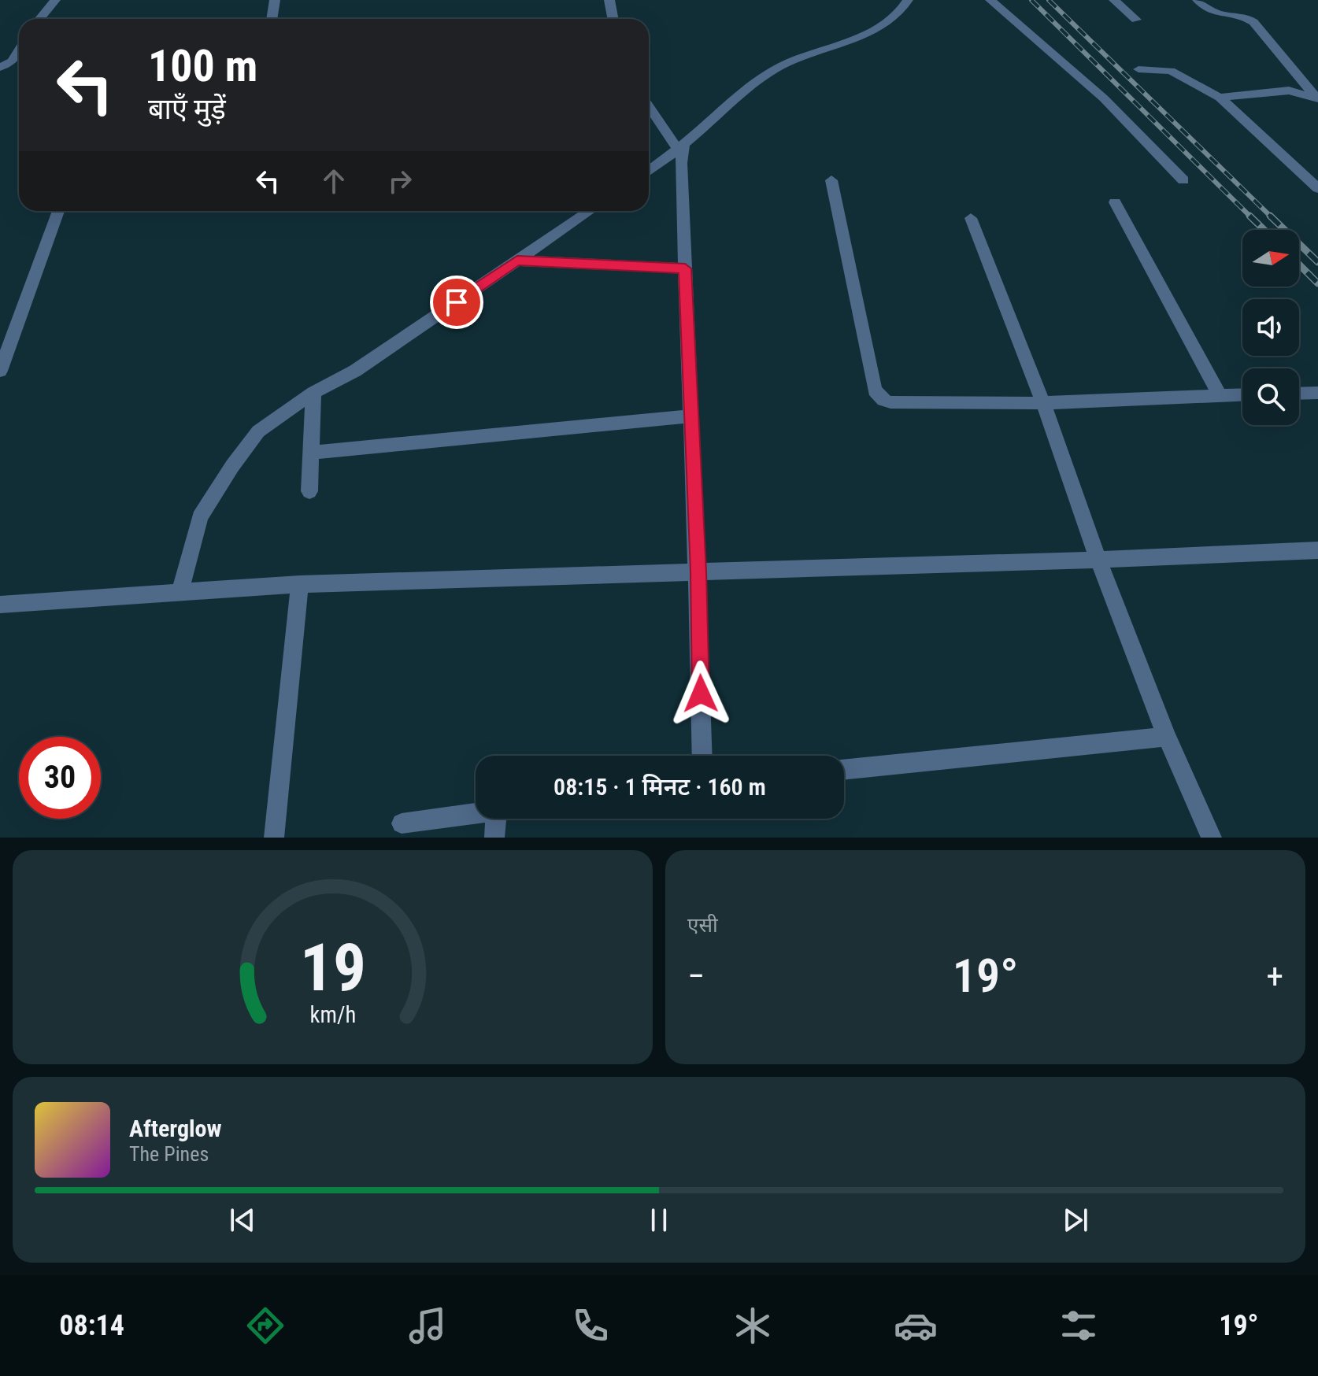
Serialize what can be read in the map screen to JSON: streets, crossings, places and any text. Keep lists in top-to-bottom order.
{
  "north": "right",
  "page": {
    "turn": ["100 m", "बाएँ मुड़ें"],
    "limit": "30",
    "trip": "08:15 · 1 मिनट · 160 m",
    "tile": "एसी",
    "heat": ["−", "19°", "+"],
    "song": ["Afterglow", "The Pines"],
    "tabs": ["08:14", "19°"],
    "gauge": ["19", "km/h"]
  }
}
